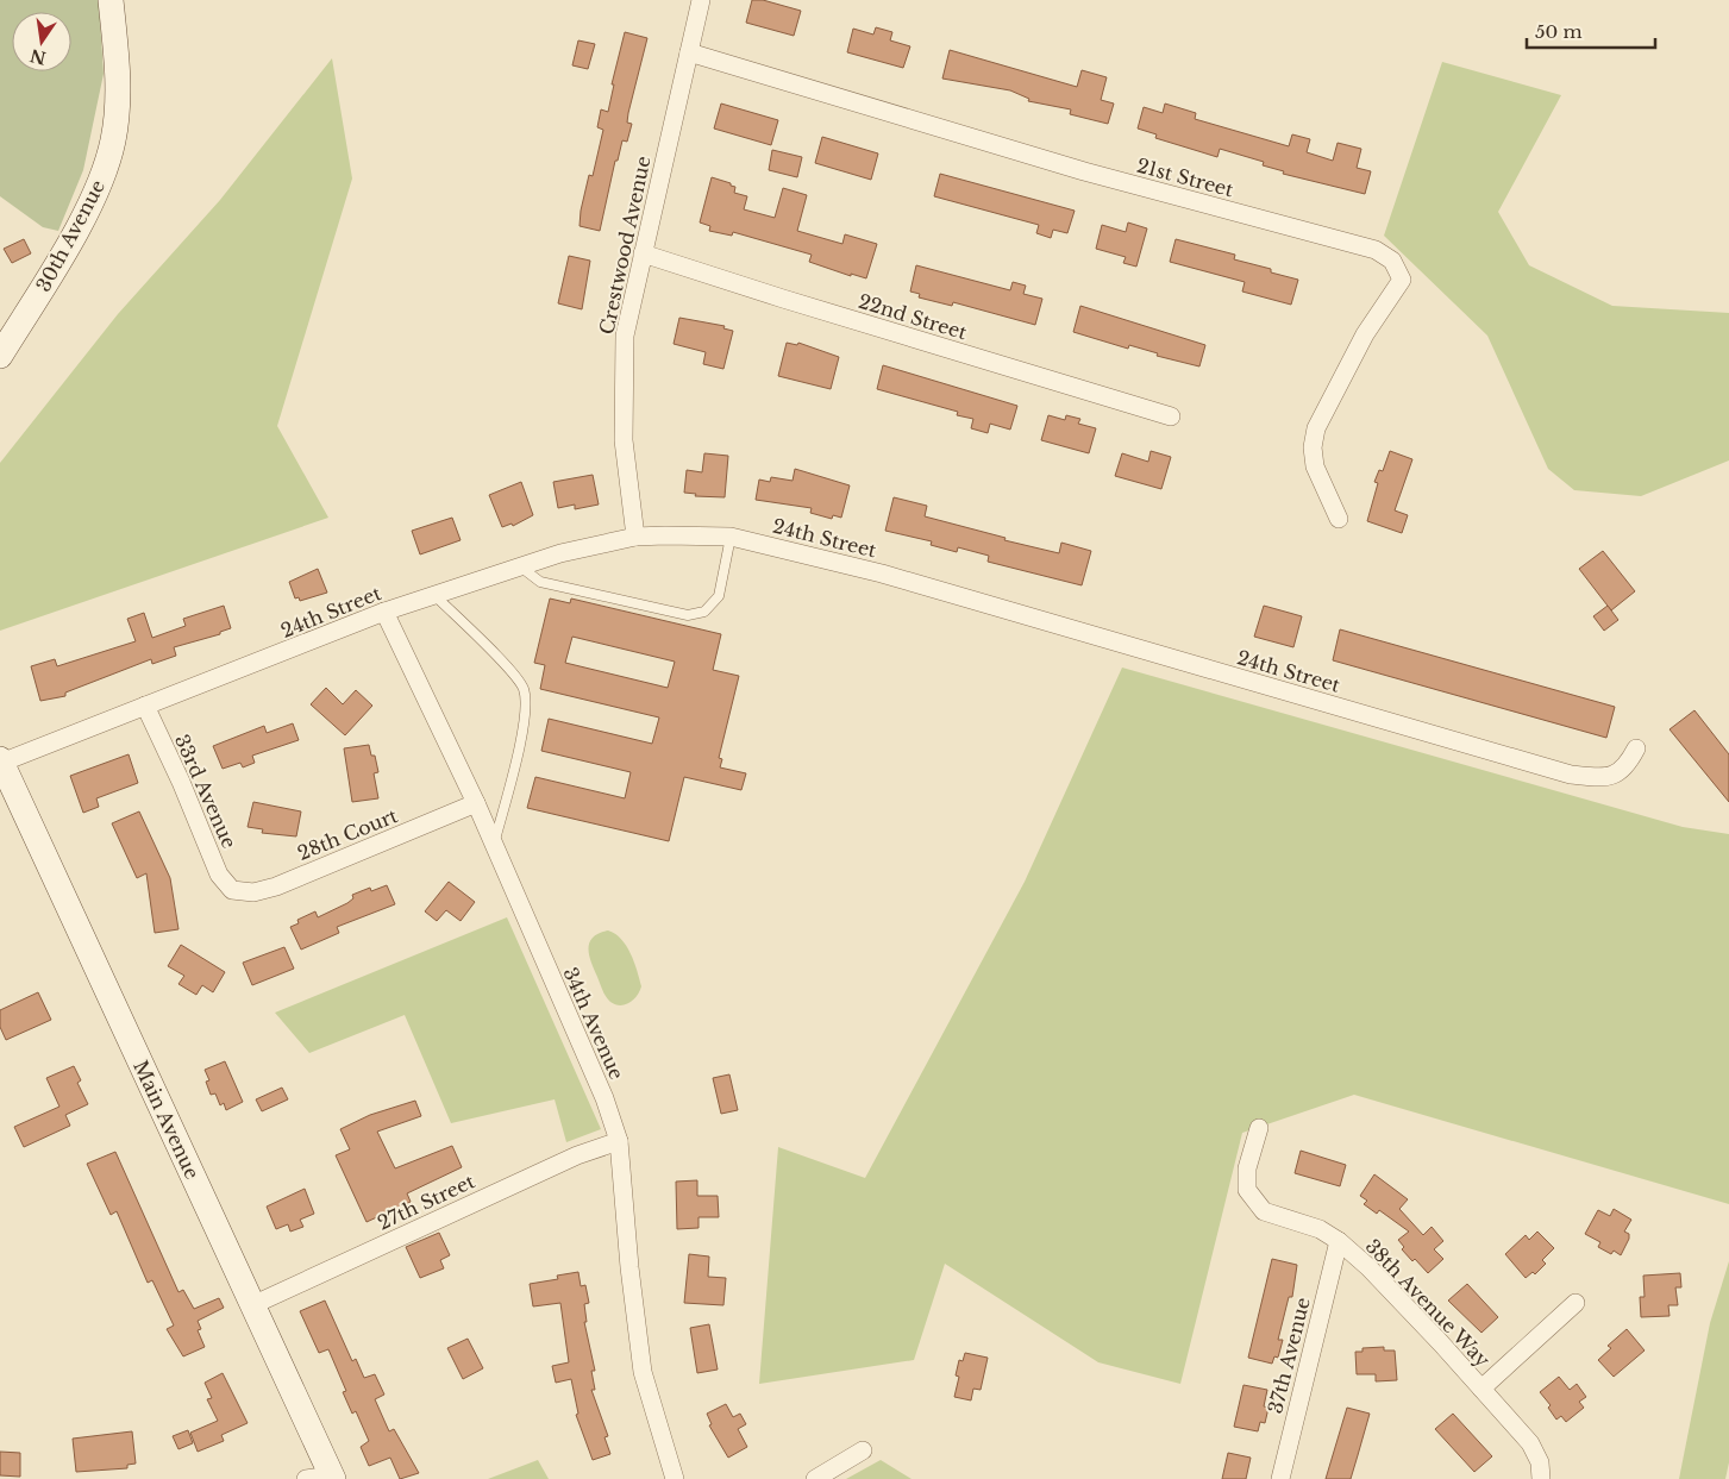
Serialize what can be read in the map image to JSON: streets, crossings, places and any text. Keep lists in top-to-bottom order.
{
  "streets": {
    "main road": ["30th Avenue", "Main Avenue"],
    "street": [
      "21st Street",
      "Crestwood Avenue",
      "22nd Street",
      "24th Street",
      "33rd Avenue",
      "28th Court",
      "34th Avenue",
      "27th Street",
      "38th Avenue Way",
      "37th Avenue"
    ]
  },
  "crossings": [
    ["21st Street", "Crestwood Avenue"],
    ["Crestwood Avenue", "22nd Street"],
    ["Crestwood Avenue", "24th Street"],
    ["24th Street", "33rd Avenue"],
    ["24th Street", "34th Avenue"],
    ["24th Street", "Main Avenue"],
    ["33rd Avenue", "28th Court"],
    ["28th Court", "34th Avenue"],
    ["34th Avenue", "27th Street"],
    ["Main Avenue", "27th Street"],
    ["38th Avenue Way", "37th Avenue"]
  ],
  "scale_bar": "50 m",
  "north": "bottom"
}
